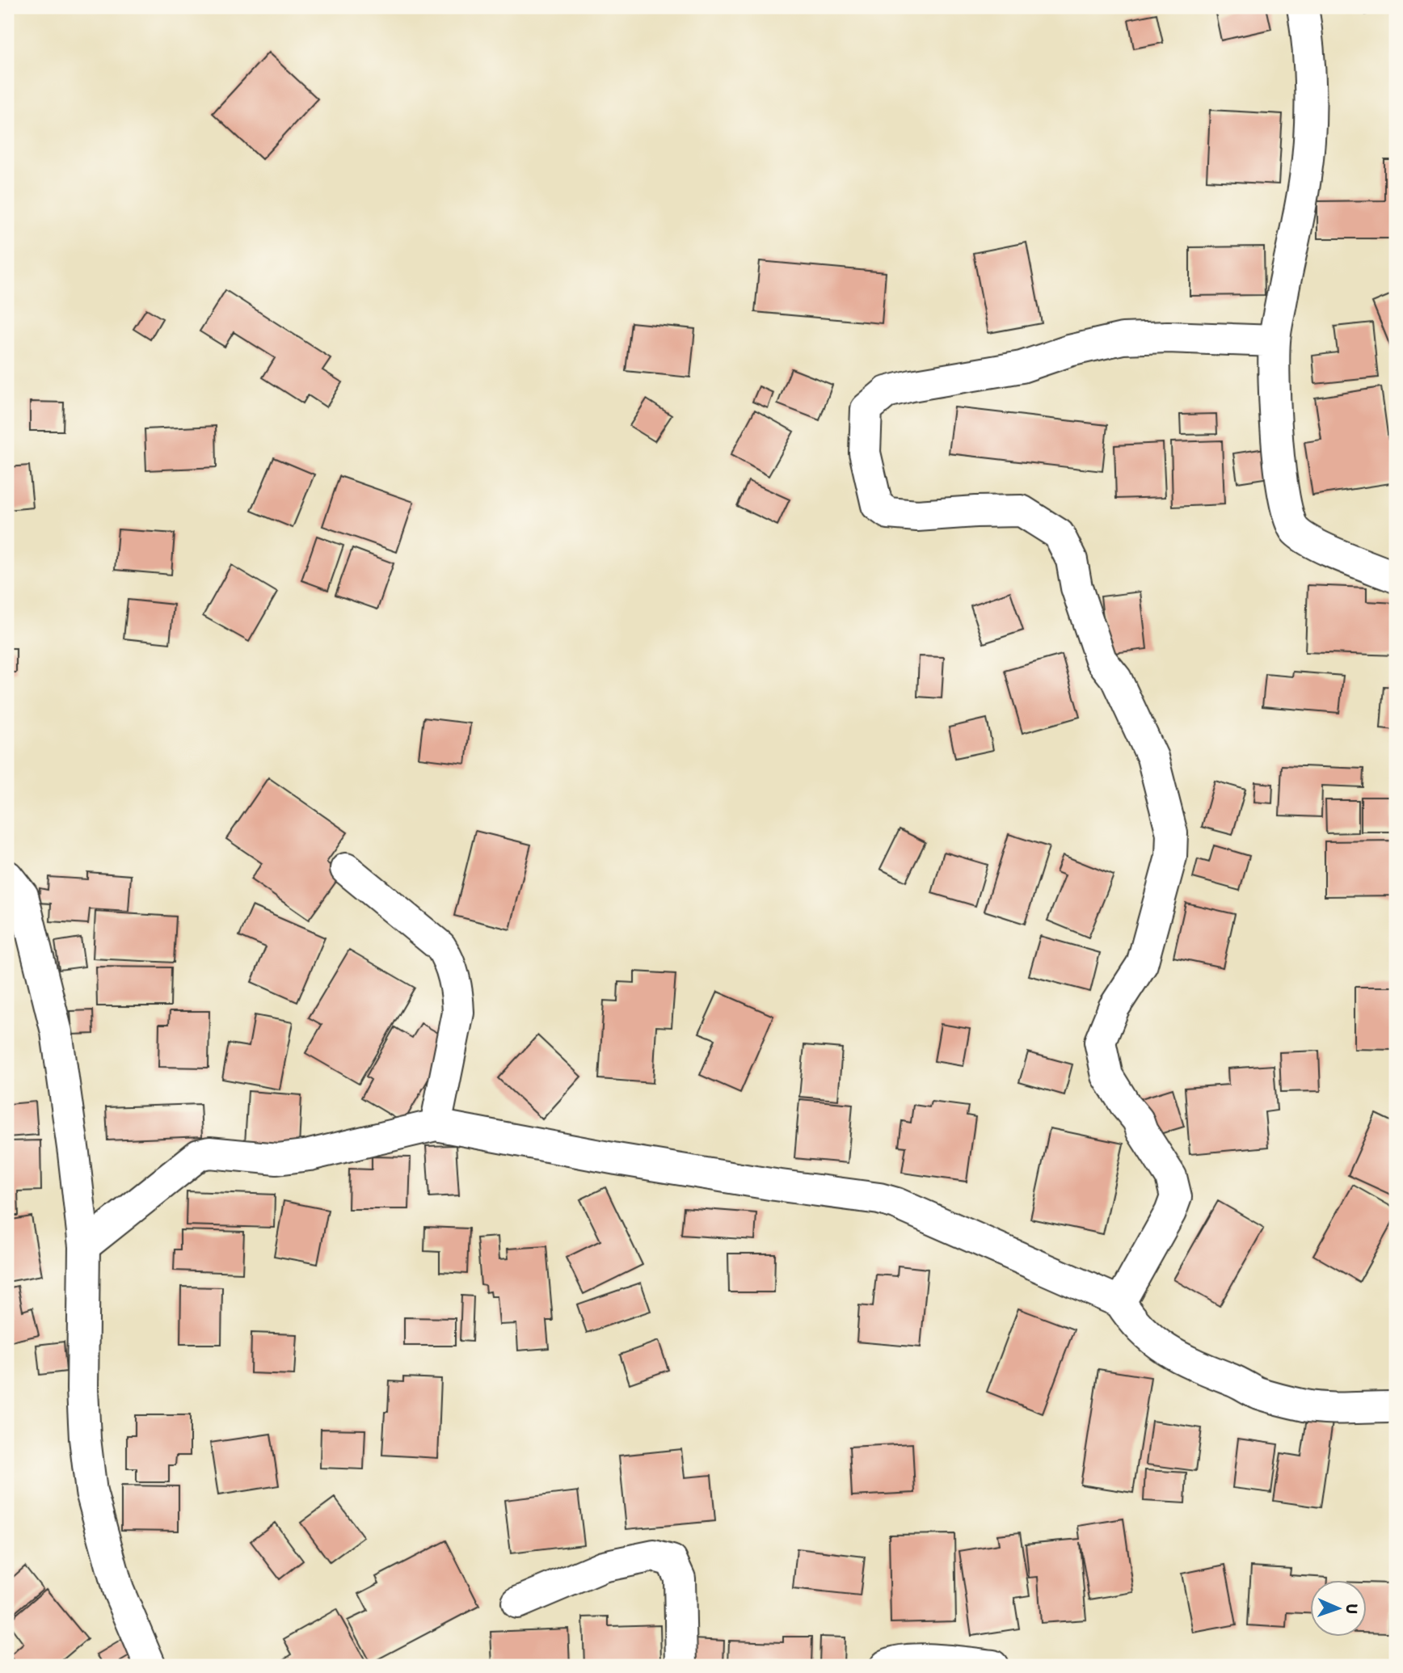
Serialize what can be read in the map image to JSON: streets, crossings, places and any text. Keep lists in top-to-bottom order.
{
  "north": "right"
}
